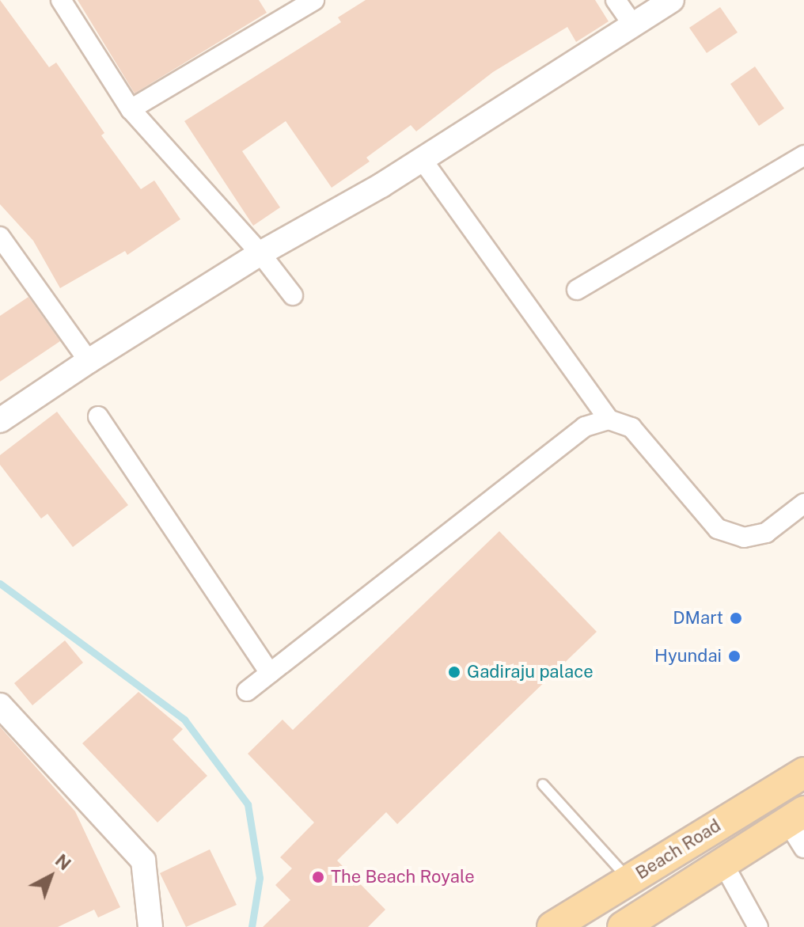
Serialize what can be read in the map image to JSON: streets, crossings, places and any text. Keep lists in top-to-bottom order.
{
  "streets": {
    "main road": ["Beach Road"]
  },
  "places": [
    "DMart",
    "Hyundai",
    "Gadiraju palace",
    "The Beach Royale"
  ],
  "north": "top right"
}
